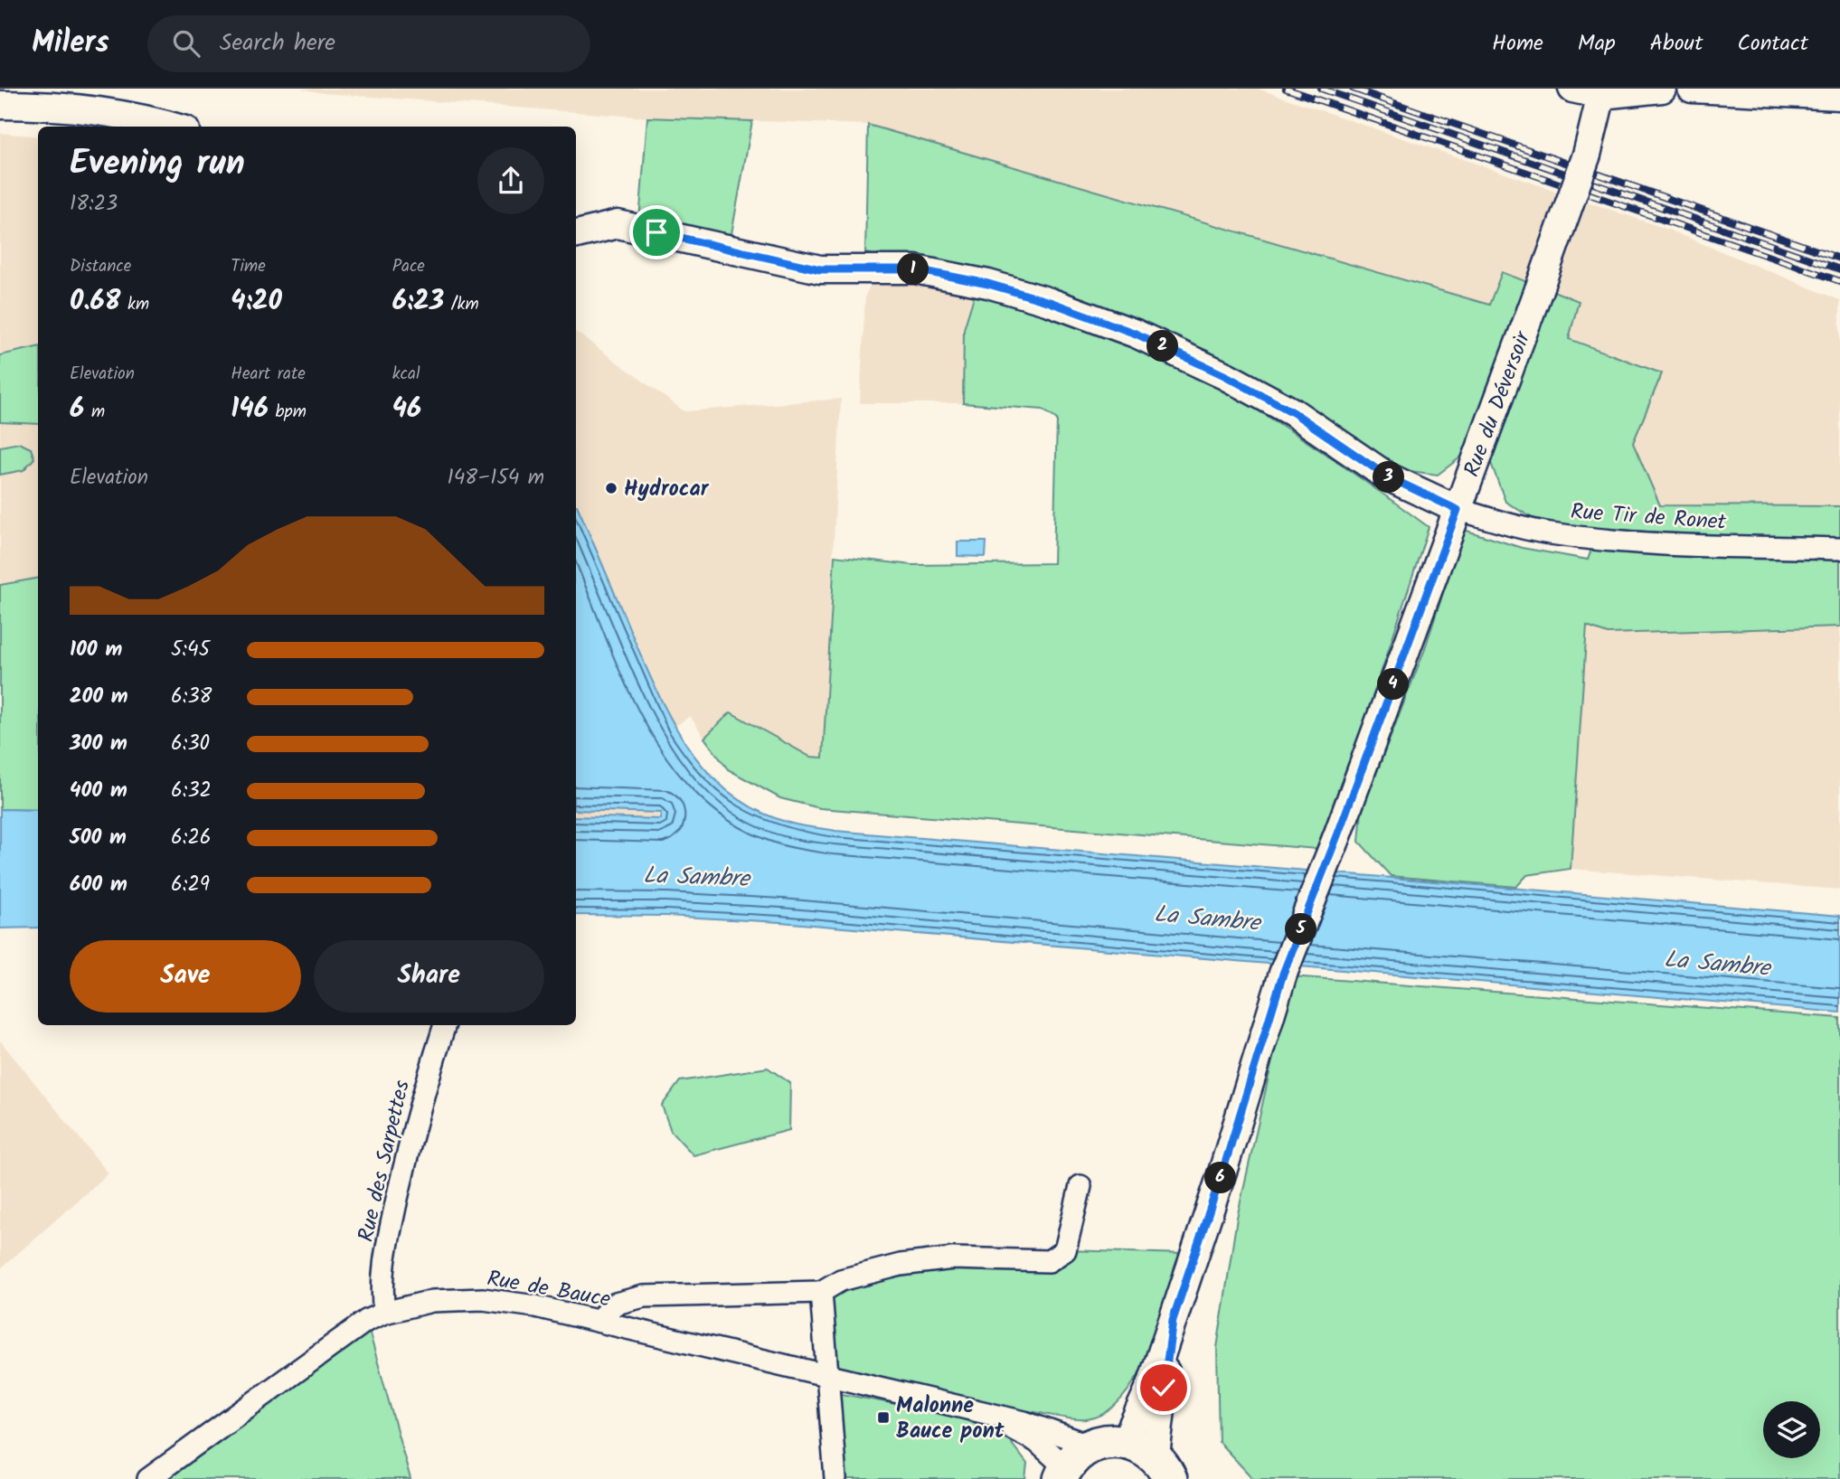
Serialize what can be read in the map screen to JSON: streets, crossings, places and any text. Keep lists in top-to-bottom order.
{
  "streets": {
    "street": [
      "Rue du Déversoir",
      "Rue Tir de Ronet",
      "Rue des Sarpettes",
      "Rue de Bauce"
    ]
  },
  "crossings": [
    ["Rue du Déversoir", "Rue Tir de Ronet"],
    ["Rue des Sarpettes", "Rue de Bauce"]
  ],
  "water": ["La Sambre"],
  "places": {
    "other": ["Hydrocar"],
    "transit": ["Malonne Bauce pont"]
  },
  "page": {
    "header": "Milers",
    "search": "Search here",
    "nav": [
      "Home",
      "Map",
      "About",
      "Contact"
    ],
    "heading": ["Evening run", "18:23"],
    "stats": [
      ["Distance", "0.68 km"],
      ["Time", "4:20"],
      ["Pace", "6:23 /km"],
      ["Elevation", "6 m"],
      ["Heart rate", "146 bpm"],
      ["kcal", "46"]
    ],
    "pins": [
      "1",
      "2",
      "3",
      "4",
      "5",
      "6"
    ],
    "chart": ["Elevation", "148–154 m"],
    "list": [
      {
        "name": "100 m",
        "note": "5:45"
      },
      {
        "name": "200 m",
        "note": "6:38"
      },
      {
        "name": "300 m",
        "note": "6:30"
      },
      {
        "name": "400 m",
        "note": "6:32"
      },
      {
        "name": "500 m",
        "note": "6:26"
      },
      {
        "name": "600 m",
        "note": "6:29"
      }
    ],
    "buttons": ["Save", "Share"]
  }
}
